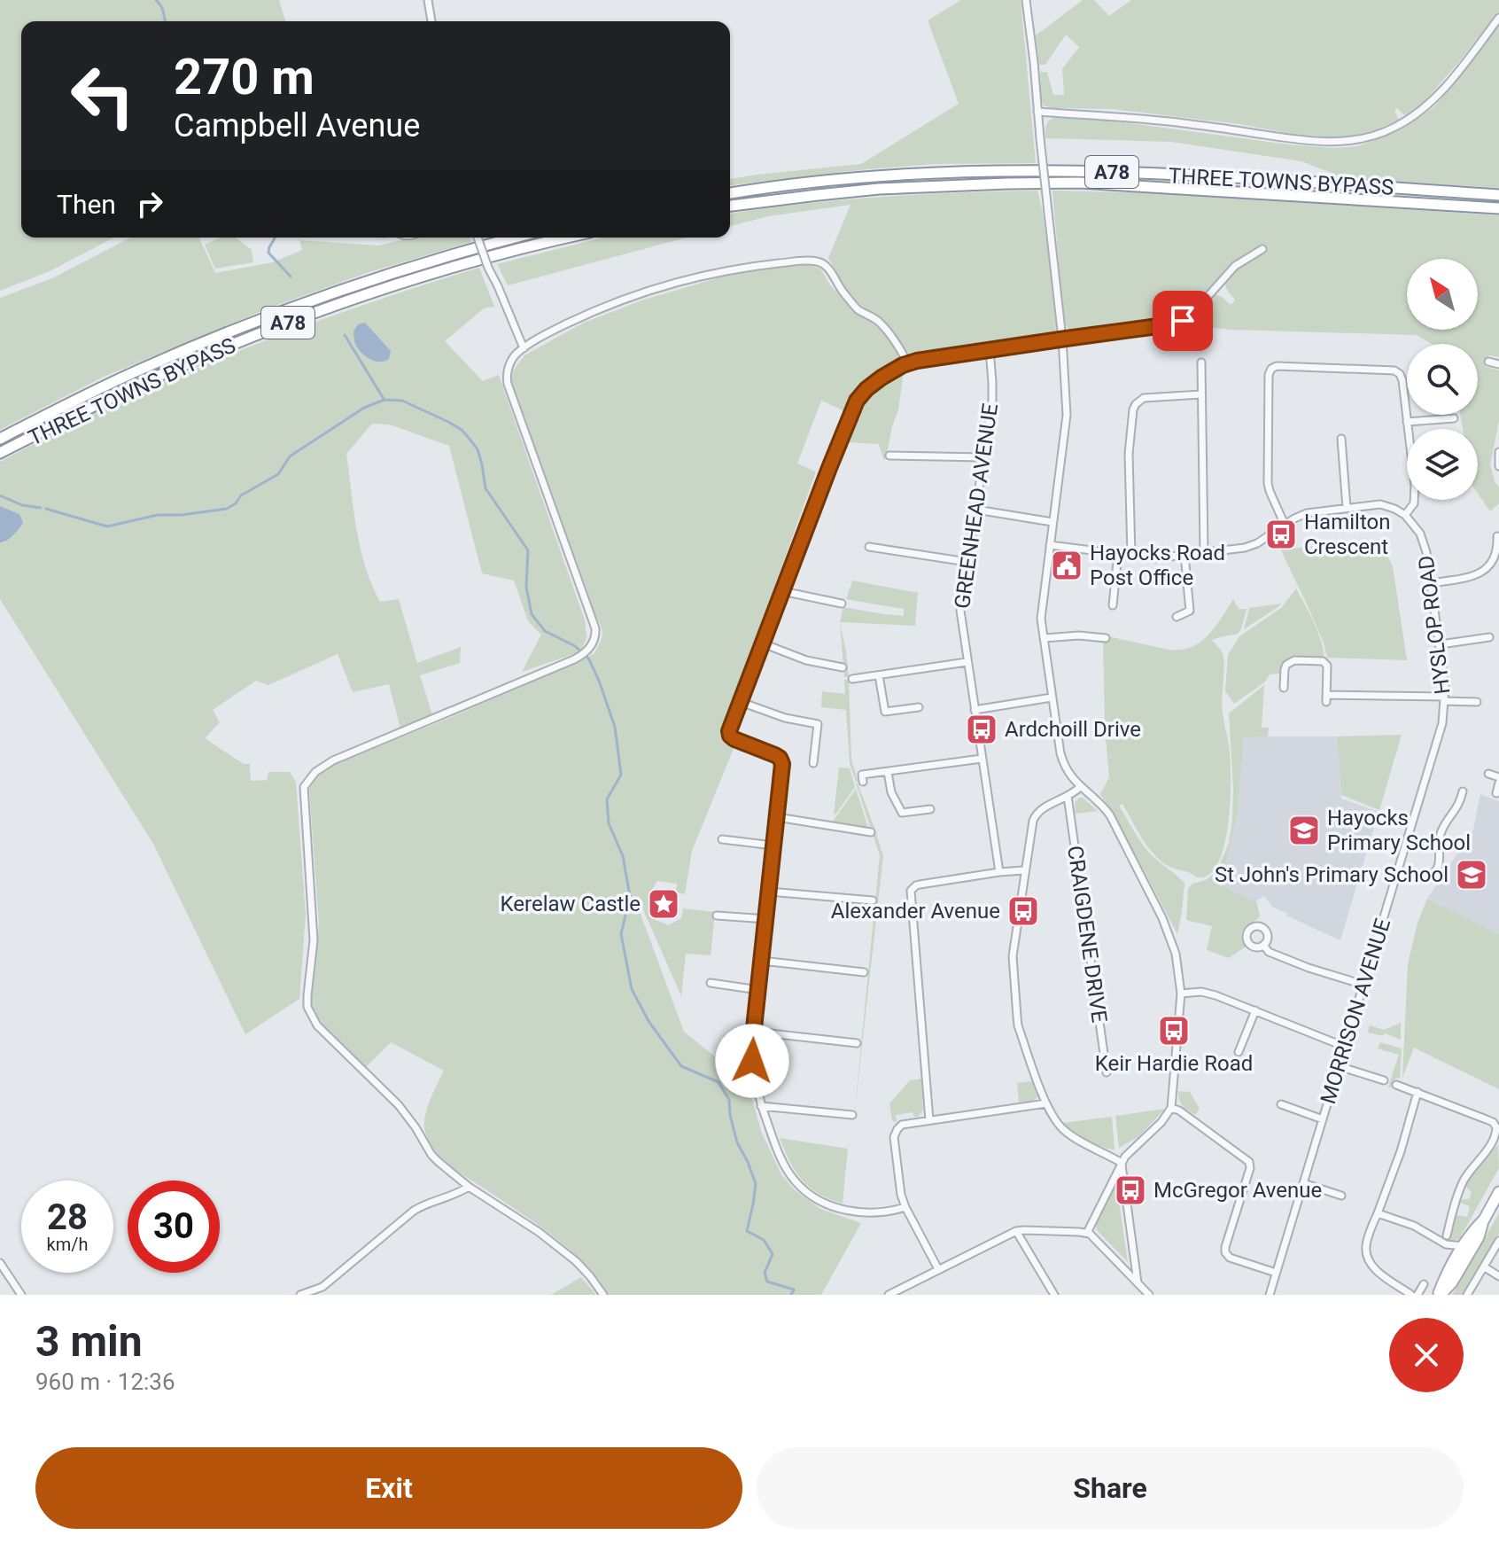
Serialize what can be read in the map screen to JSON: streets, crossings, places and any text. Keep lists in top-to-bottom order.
{
  "streets": {
    "main road": ["A78", "THREE TOWNS BYPASS"],
    "street": [
      "GREENHEAD AVENUE",
      "HYSLOP ROAD",
      "CRAIGDENE DRIVE",
      "MORRISON AVENUE"
    ]
  },
  "crossings": [
    ["HYSLOP ROAD", "MORRISON AVENUE"]
  ],
  "places": {
    "bus stop": [
      "Hamilton Crescent",
      "Ardchoill Drive",
      "Alexander Avenue",
      "Keir Hardie Road",
      "McGregor Avenue"
    ],
    "public building": ["Hayocks Road Post Office"],
    "school or university": ["Hayocks Primary School", "St John's Primary School"],
    "place": ["Kerelaw Castle"]
  },
  "north": "top left",
  "page": {
    "turn": ["270 m", "Campbell Avenue"],
    "then": "Then",
    "speed": "28 km/h",
    "limit": "30",
    "heading": ["3 min", "960 m · 12:36"],
    "buttons": ["Exit", "Share"]
  }
}
